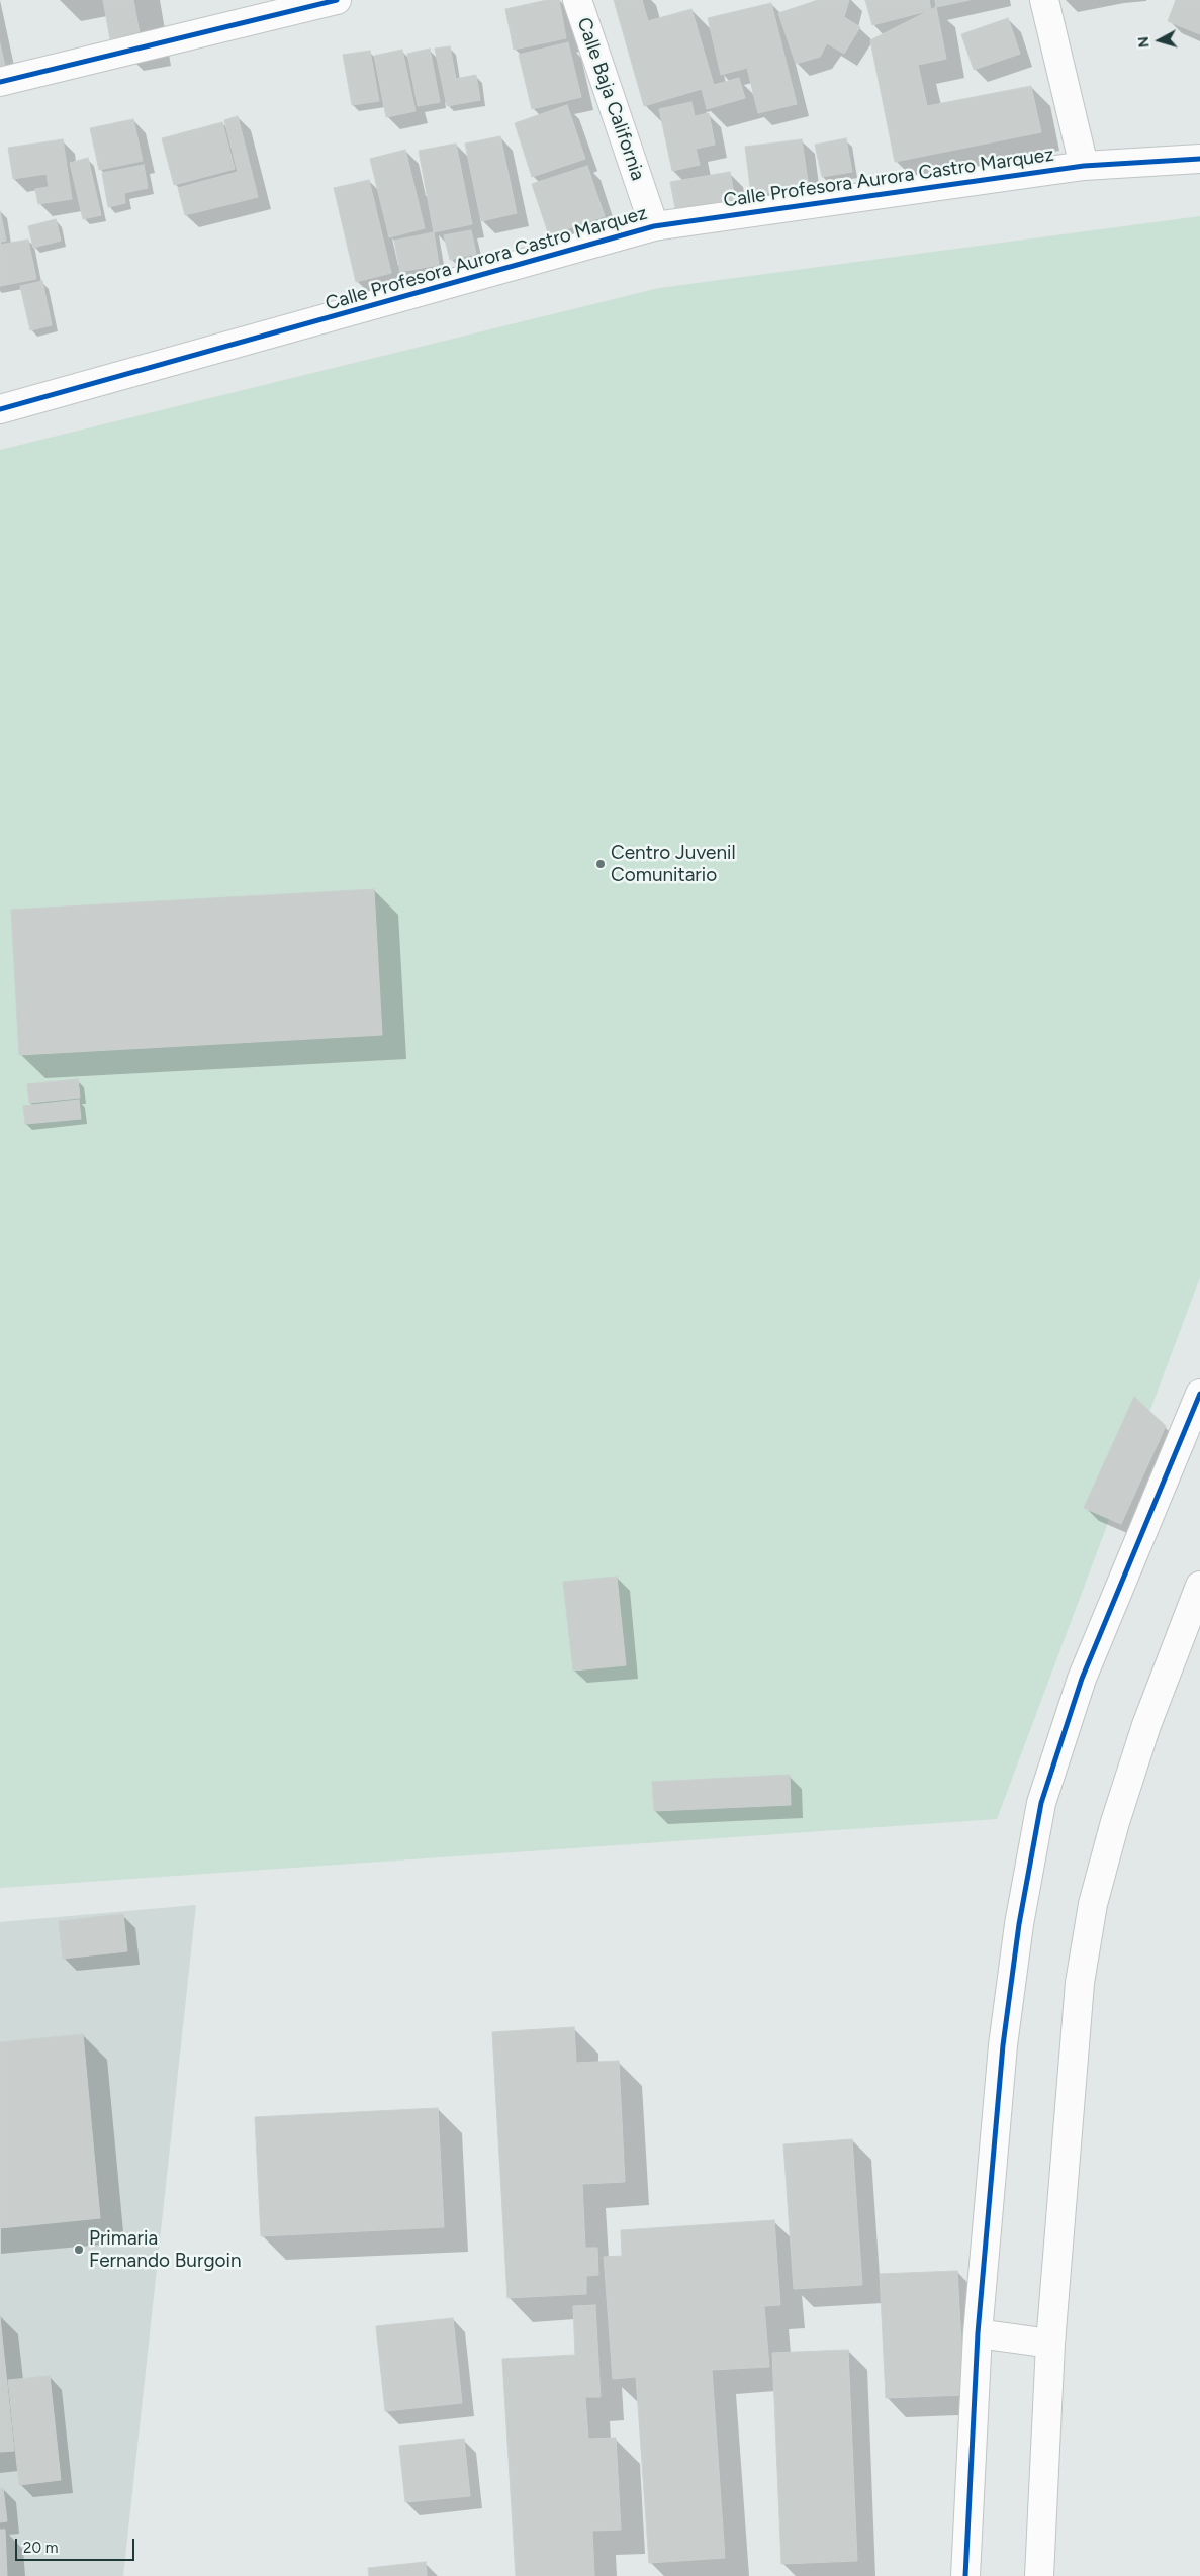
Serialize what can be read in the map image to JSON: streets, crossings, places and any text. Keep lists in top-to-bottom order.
{
  "streets": {
    "street": ["Calle Baja California", "Calle Profesora Aurora Castro Marquez"]
  },
  "crossings": [
    ["Calle Baja California", "Calle Profesora Aurora Castro Marquez"]
  ],
  "places": ["Centro Juvenil Comunitario", "Primaria Fernando Burgoin"],
  "scale_bar": "20 m",
  "north": "left"
}
